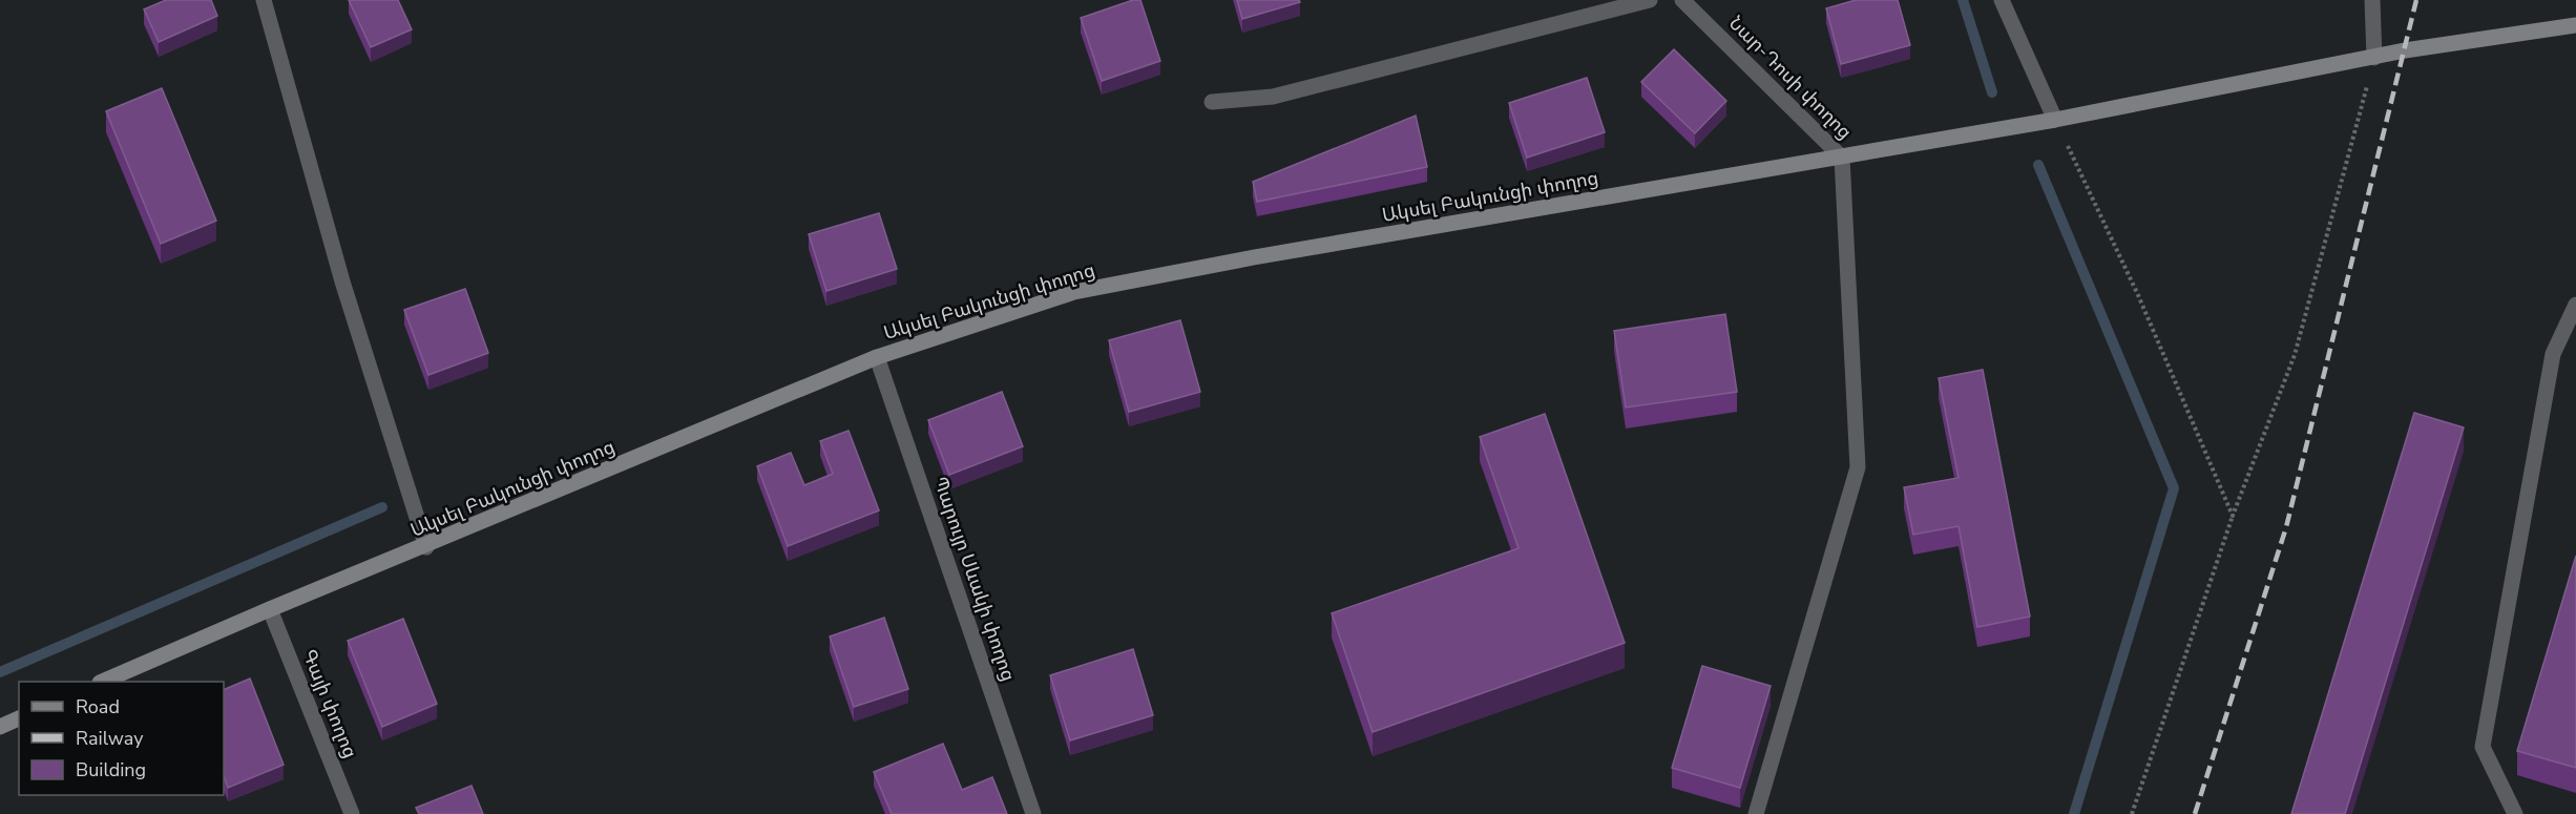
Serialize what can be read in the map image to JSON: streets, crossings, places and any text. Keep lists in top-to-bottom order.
{
  "streets": {
    "main road": ["Ակսել Բակունցի փողոց"],
    "street": ["Նար-Դոսի փողոց", "Պարույր Սևակի փողոց", "Գայի փողոց"]
  },
  "crossings": [
    ["Նար-Դոսի փողոց", "Ակսել Բակունցի փողոց"],
    ["Ակսել Բակունցի փողոց", "Պարույր Սևակի փողոց"],
    ["Ակսել Բակունցի փողոց", "Գայի փողոց"]
  ],
  "legend": ["Road", "Railway", "Building"]
}
